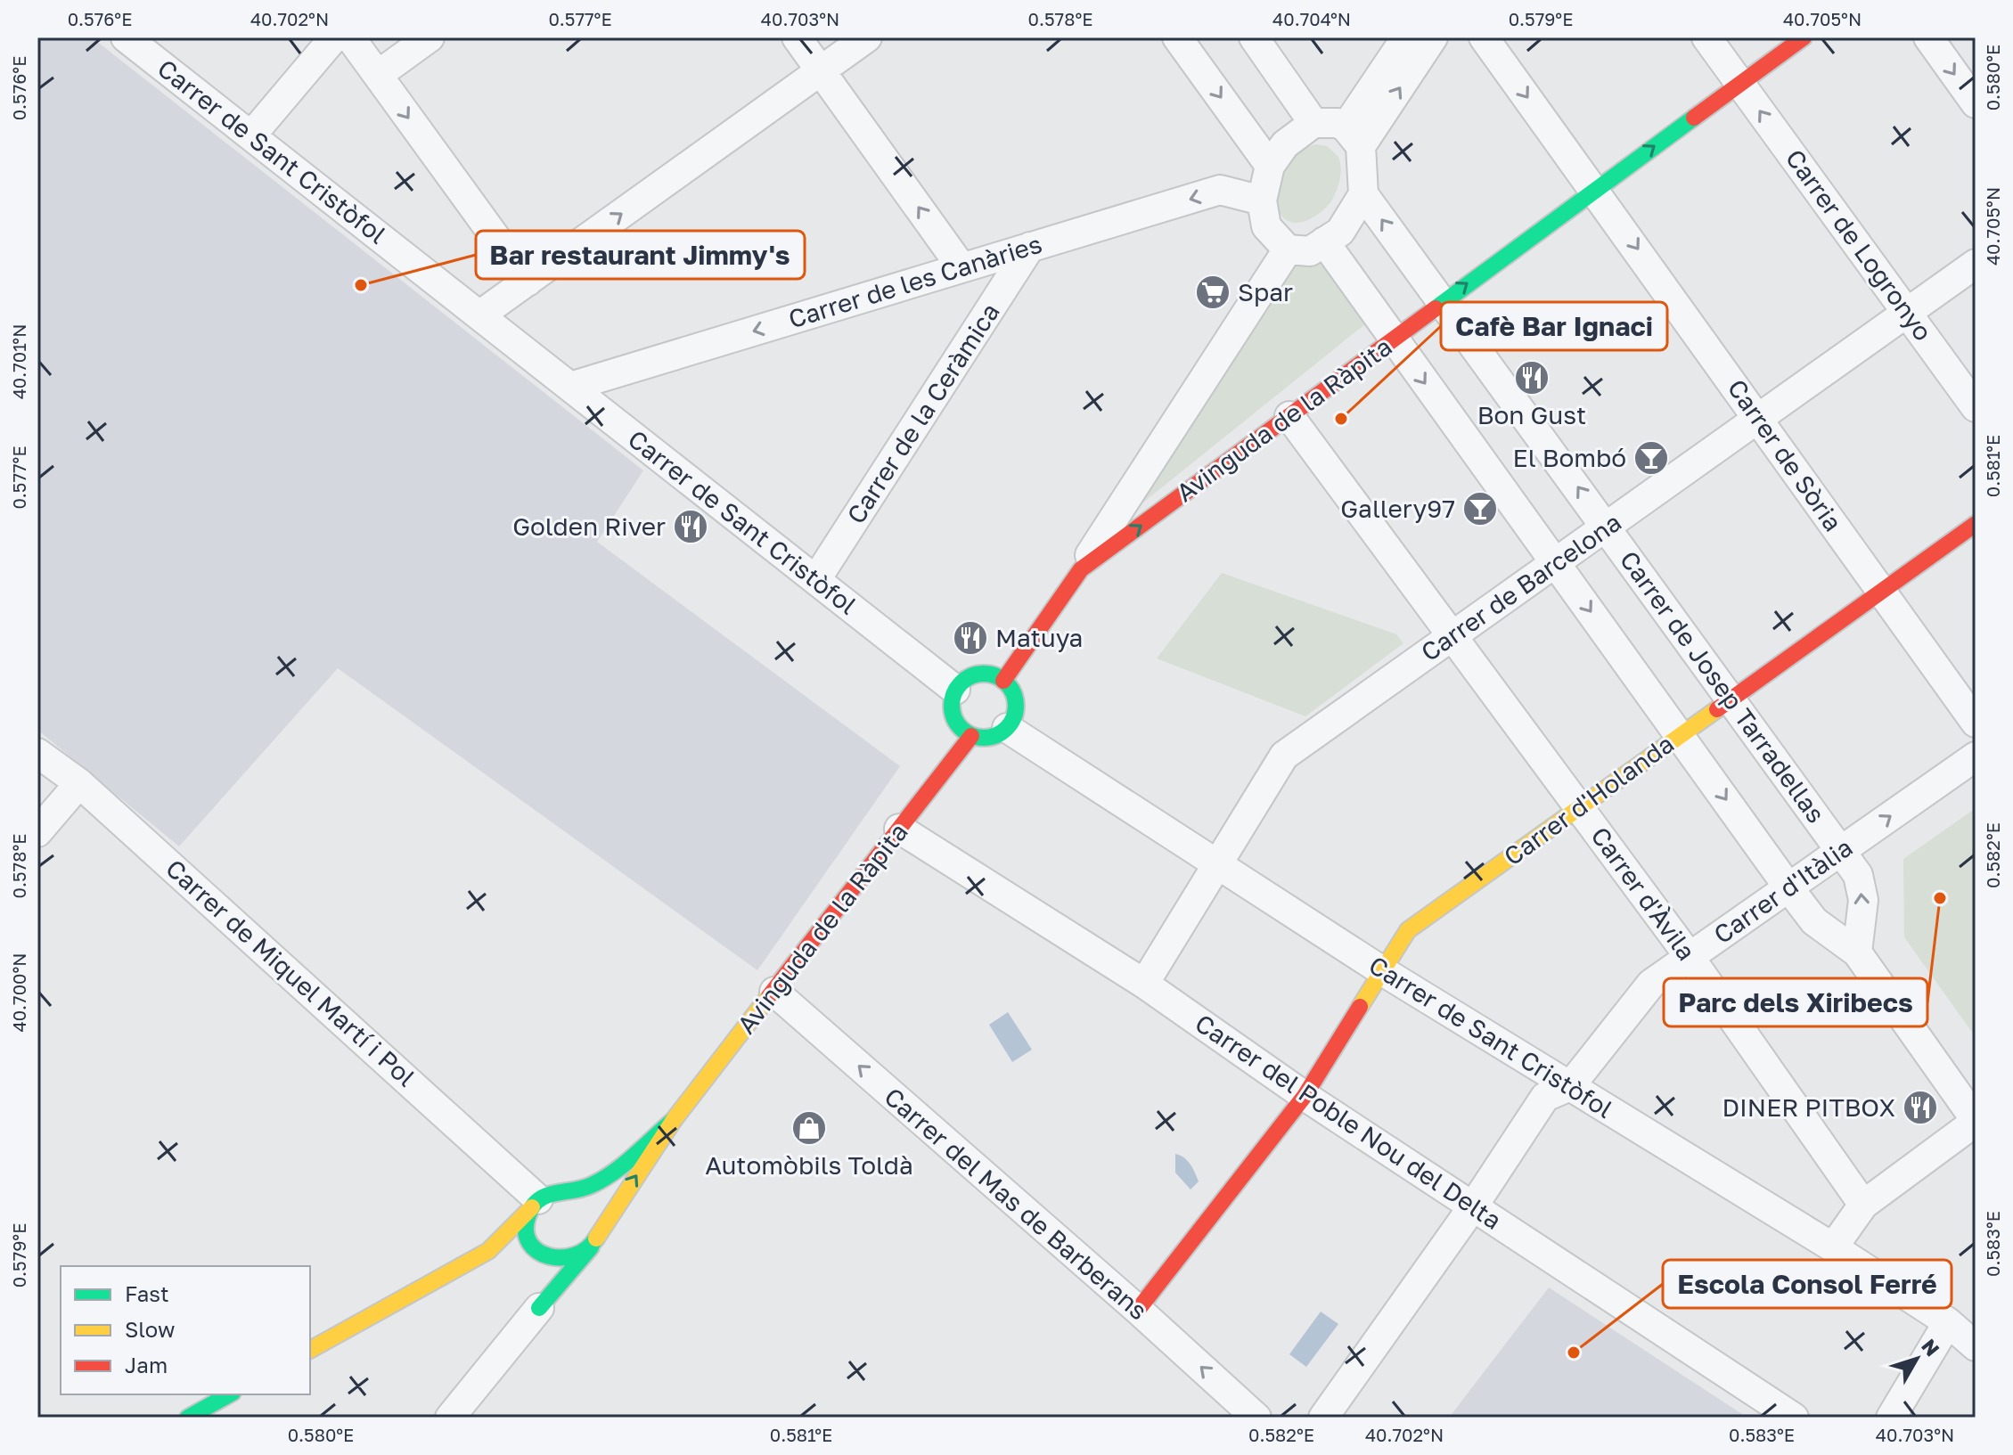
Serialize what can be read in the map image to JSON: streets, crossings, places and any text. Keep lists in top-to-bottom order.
{
  "streets": {
    "street": [
      "Carrer de Sant Cristòfol",
      "Carrer de Logronyo",
      "Carrer de les Canàries",
      "Carrer de la Ceràmica",
      "Avinguda de la Ràpita",
      "Carrer de Sòria",
      "Carrer de Barcelona",
      "Carrer de Josep Tarradellas",
      "Carrer d'Holanda",
      "Carrer d'Itàlia",
      "Carrer d'Àvila",
      "Carrer de Miquel Martí i Pol",
      "Carrer del Poble Nou del Delta",
      "Carrer del Mas de Barberans"
    ]
  },
  "crossings": [
    ["Carrer de Sant Cristòfol", "Carrer de les Canàries"],
    ["Carrer de Sant Cristòfol", "Carrer de la Ceràmica"],
    ["Carrer de Sant Cristòfol", "Avinguda de la Ràpita"],
    ["Carrer de Sant Cristòfol", "Carrer de Barcelona"],
    ["Carrer de Sant Cristòfol", "Carrer d'Holanda"],
    ["Carrer de Sant Cristòfol", "Carrer d'Itàlia"],
    ["Carrer de Logronyo", "Avinguda de la Ràpita"],
    ["Carrer de Logronyo", "Carrer de Barcelona"],
    ["Carrer de les Canàries", "Carrer de la Ceràmica"],
    ["Carrer de les Canàries", "Carrer de Josep Tarradellas"],
    ["Avinguda de la Ràpita", "Carrer de Sòria"],
    ["Avinguda de la Ràpita", "Carrer de Josep Tarradellas"],
    ["Avinguda de la Ràpita", "Carrer d'Àvila"],
    ["Avinguda de la Ràpita", "Carrer del Poble Nou del Delta"],
    ["Avinguda de la Ràpita", "Carrer del Mas de Barberans"],
    ["Carrer de Sòria", "Carrer de Barcelona"],
    ["Carrer de Sòria", "Carrer d'Holanda"],
    ["Carrer de Barcelona", "Carrer de Josep Tarradellas"],
    ["Carrer de Barcelona", "Carrer d'Àvila"],
    ["Carrer de Barcelona", "Carrer del Poble Nou del Delta"],
    ["Carrer de Josep Tarradellas", "Carrer d'Holanda"],
    ["Carrer de Josep Tarradellas", "Carrer d'Itàlia"],
    ["Carrer d'Holanda", "Carrer d'Àvila"],
    ["Carrer d'Holanda", "Carrer del Poble Nou del Delta"],
    ["Carrer d'Holanda", "Carrer del Mas de Barberans"],
    ["Carrer d'Itàlia", "Carrer d'Àvila"],
    ["Carrer d'Itàlia", "Carrer del Poble Nou del Delta"]
  ],
  "one_way": ["Carrer de Logronyo", "Carrer del Mas de Barberans"],
  "places": {
    "other": [
      "Bar restaurant Jimmy's",
      "Cafè Bar Ignaci",
      "Parc dels Xiribecs",
      "Escola Consol Ferré"
    ],
    "supermarket": ["Spar"],
    "restaurant": [
      "Bon Gust",
      "Golden River",
      "Matuya",
      "DINER PITBOX"
    ],
    "bar": ["El Bombó", "Gallery97"],
    "shop": ["Automòbils Toldà"]
  },
  "legend": ["Fast", "Slow", "Jam"],
  "north": "top right",
  "coordinates": [
    "0.576°E",
    "40.702°N",
    "0.577°E",
    "40.703°N",
    "0.578°E",
    "40.704°N",
    "0.579°E",
    "40.705°N",
    "0.580°E",
    "40.701°N",
    "0.581°E",
    "0.582°E",
    "40.700°N",
    "0.583°E"
  ]
}
